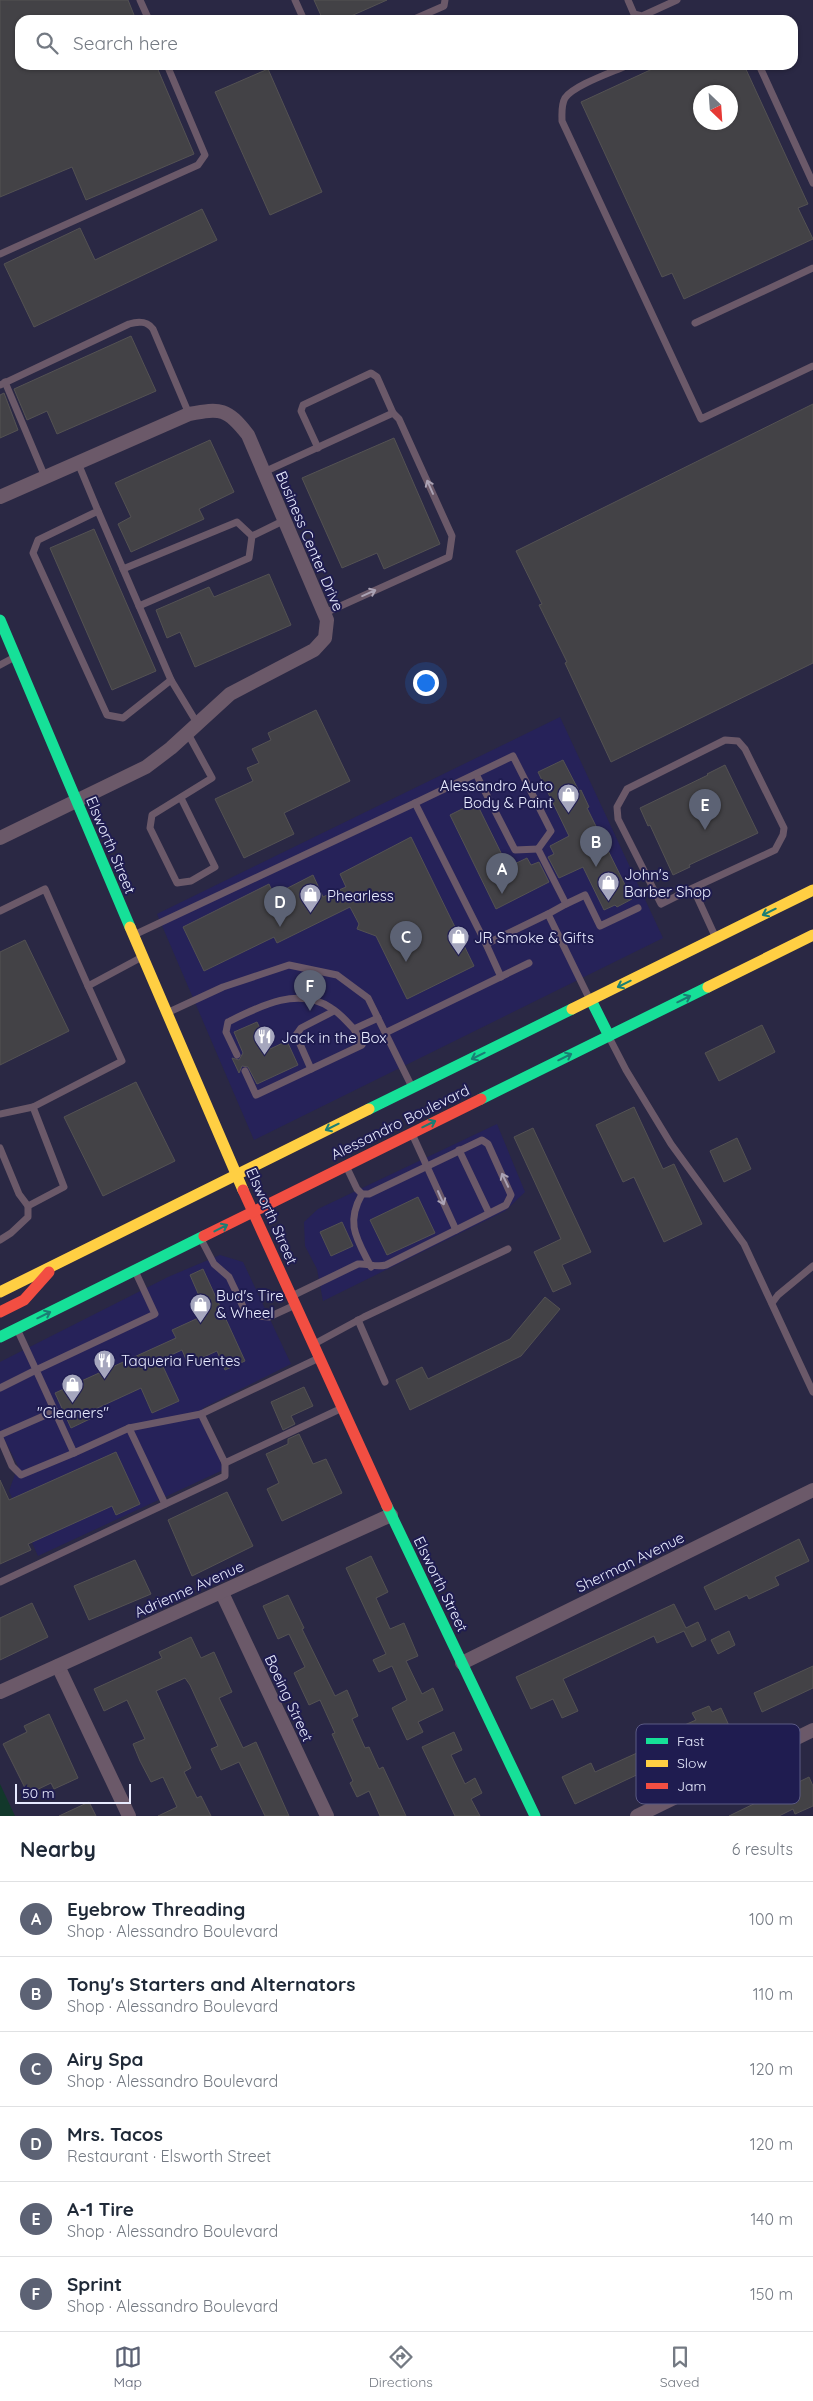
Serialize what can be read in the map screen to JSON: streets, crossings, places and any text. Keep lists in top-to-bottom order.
{
  "streets": {
    "main road": ["Elsworth Street", "Alessandro Boulevard"],
    "street": [
      "Business Center Drive",
      "Sherman Avenue",
      "Adrienne Avenue",
      "Boeing Street"
    ]
  },
  "crossings": [
    ["Business Center Drive", "Elsworth Street"],
    ["Elsworth Street", "Alessandro Boulevard"],
    ["Elsworth Street", "Sherman Avenue"],
    ["Elsworth Street", "Adrienne Avenue"],
    ["Adrienne Avenue", "Boeing Street"]
  ],
  "places": {
    "shop": [
      "Alessandro Auto Body & Paint",
      "John's Barber Shop",
      "Phearless",
      "JR Smoke & Gifts",
      "Bud's Tire & Wheel",
      "\"Cleaners\""
    ],
    "restaurant": ["Jack in the Box", "Taqueria Fuentes"]
  },
  "legend": ["Fast", "Slow", "Jam"],
  "scale_bar": "50 m",
  "north": "bottom right",
  "page": {
    "search": "Search here",
    "pins": [
      "E",
      "B",
      "A",
      "D",
      "C",
      "F"
    ],
    "scale": "50 m",
    "heading": ["Nearby", "6 results"],
    "list": [
      {
        "mark": "A",
        "name": "Eyebrow Threading",
        "note": "Shop · Alessandro Boulevard",
        "value": "100 m"
      },
      {
        "mark": "B",
        "name": "Tony's Starters and Alternators",
        "note": "Shop · Alessandro Boulevard",
        "value": "110 m"
      },
      {
        "mark": "C",
        "name": "Airy Spa",
        "note": "Shop · Alessandro Boulevard",
        "value": "120 m"
      },
      {
        "mark": "D",
        "name": "Mrs. Tacos",
        "note": "Restaurant · Elsworth Street",
        "value": "120 m"
      },
      {
        "mark": "E",
        "name": "A-1 Tire",
        "note": "Shop · Alessandro Boulevard",
        "value": "140 m"
      },
      {
        "mark": "F",
        "name": "Sprint",
        "note": "Shop · Alessandro Boulevard",
        "value": "150 m"
      }
    ],
    "nav": ["Map", "Directions", "Saved"]
  }
}
